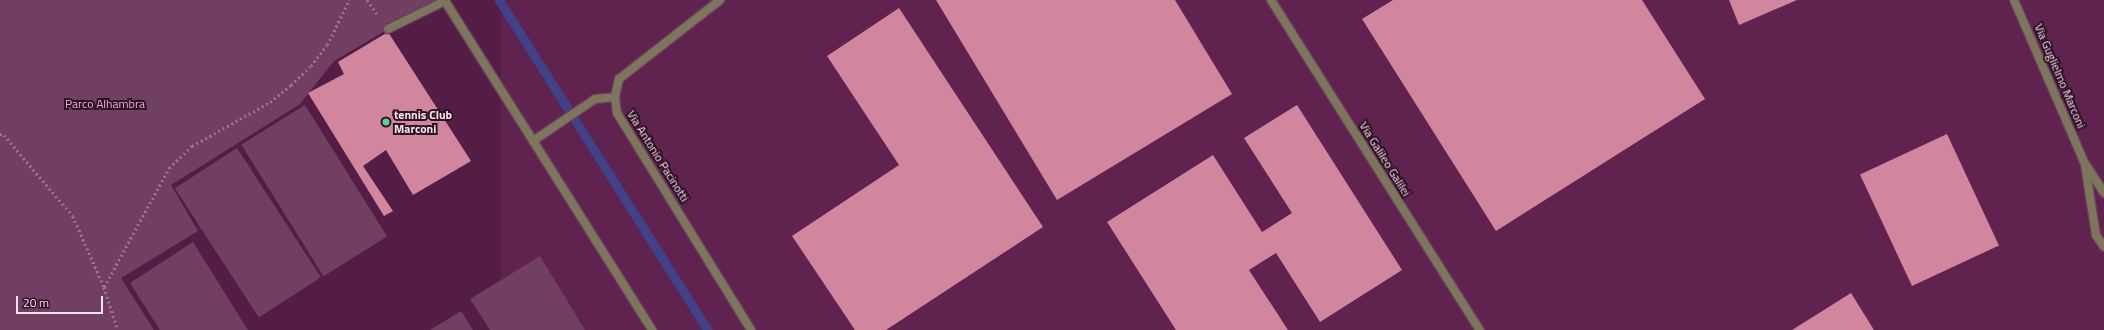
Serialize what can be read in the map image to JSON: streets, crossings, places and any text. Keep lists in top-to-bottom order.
{
  "streets": {
    "street": ["Via Guglielmo Marconi", "Via Antonio Pacinotti", "Via Galileo Galilei"]
  },
  "parks": ["Parco Alhambra"],
  "places": ["tennis Club Marconi"],
  "scale_bar": "20 m"
}
